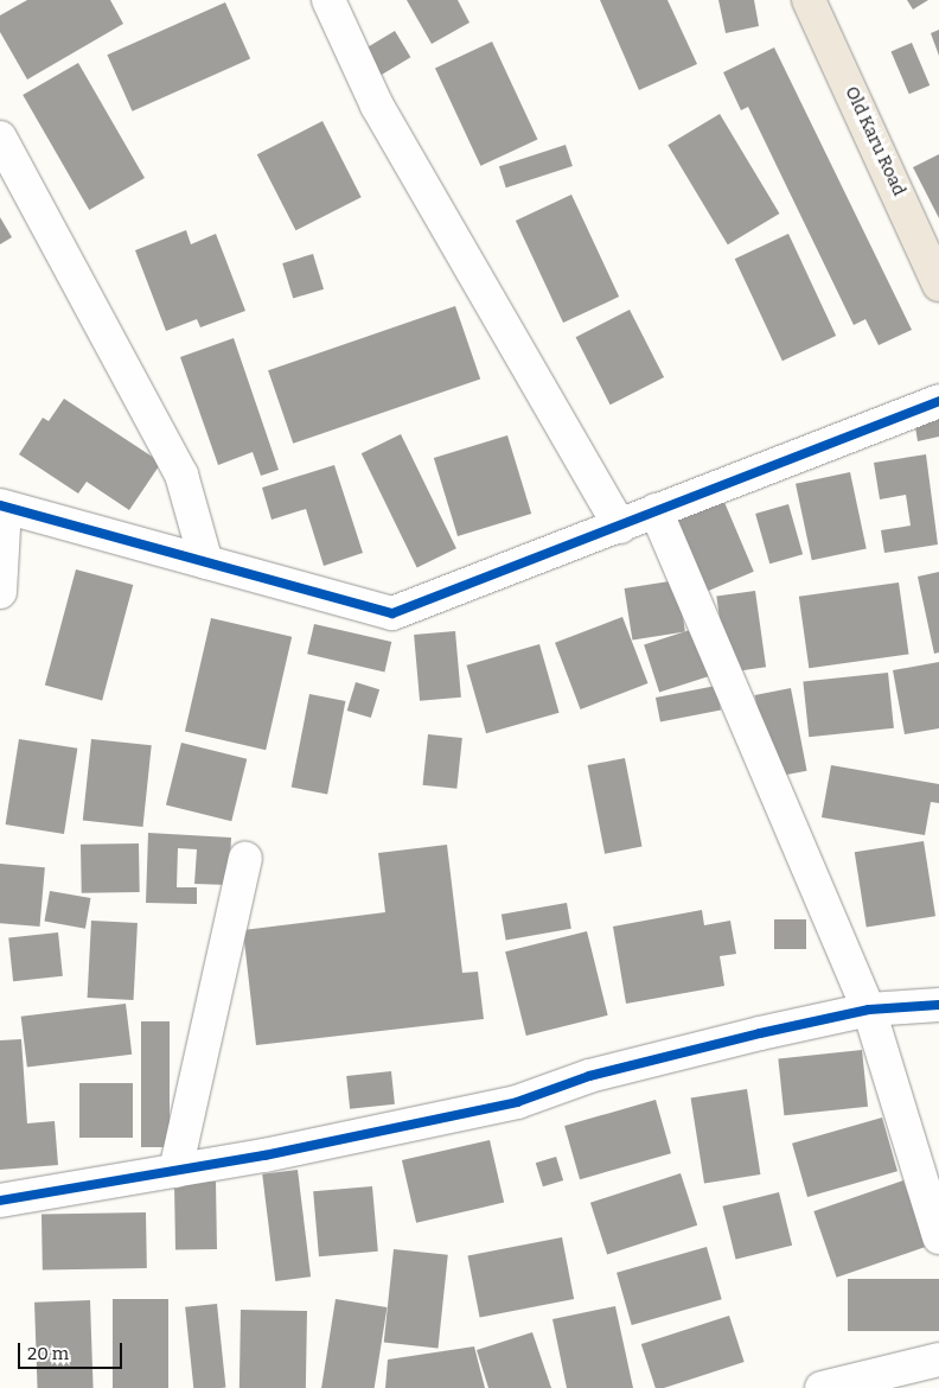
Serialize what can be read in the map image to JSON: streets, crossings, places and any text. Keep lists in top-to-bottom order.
{
  "streets": {
    "main road": ["Old Karu Road"]
  },
  "scale_bar": "20 m"
}
